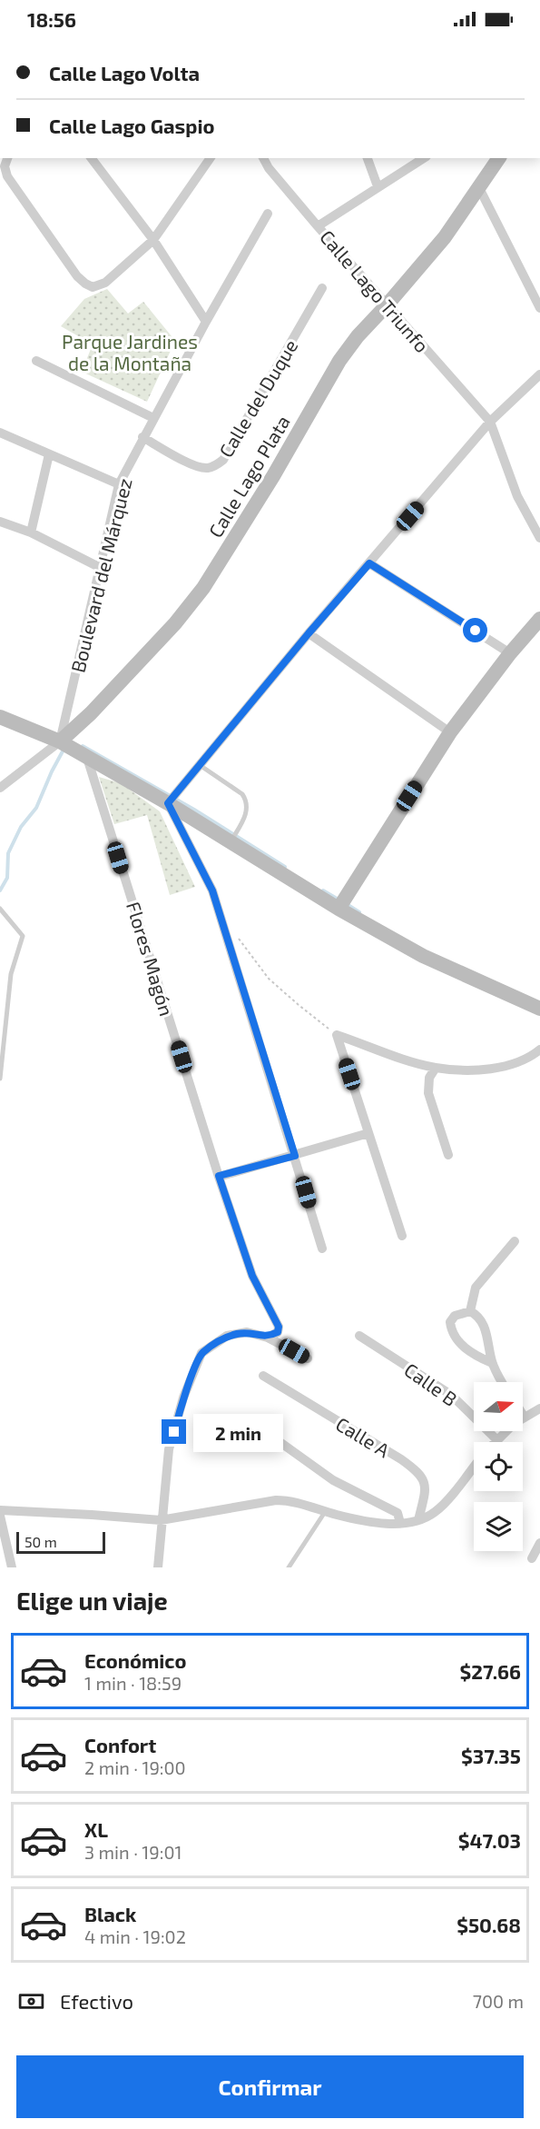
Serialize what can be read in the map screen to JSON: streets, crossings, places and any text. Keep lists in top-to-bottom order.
{
  "streets": {
    "street": [
      "Calle Lago Triunfo",
      "Calle del Duque",
      "Calle Lago Plata",
      "Boulevard del Márquez",
      "Flores Magón",
      "Calle B",
      "Calle A"
    ]
  },
  "crossings": [
    ["Calle Lago Triunfo", "Calle Lago Plata"],
    ["Calle del Duque", "Boulevard del Márquez"],
    ["Calle Lago Plata", "Boulevard del Márquez"]
  ],
  "parks": ["Parque Jardines de la Montaña"],
  "scale_bar": "50 m",
  "north": "right",
  "page": {
    "status": "18:56",
    "banner": ["Calle Lago Volta", "Calle Lago Gaspio"],
    "bubble": "2 min",
    "scale": "50 m",
    "heading": "Elige un viaje",
    "list": [
      {
        "name": "Económico",
        "note": "1 min · 18:59",
        "value": "$27.66"
      },
      {
        "name": "Confort",
        "note": "2 min · 19:00",
        "value": "$37.35"
      },
      {
        "name": "XL",
        "note": "3 min · 19:01",
        "value": "$47.03"
      },
      {
        "name": "Black",
        "note": "4 min · 19:02",
        "value": "$50.68"
      }
    ],
    "pay": ["Efectivo", "700 m"],
    "buttons": "Confirmar"
  }
}
